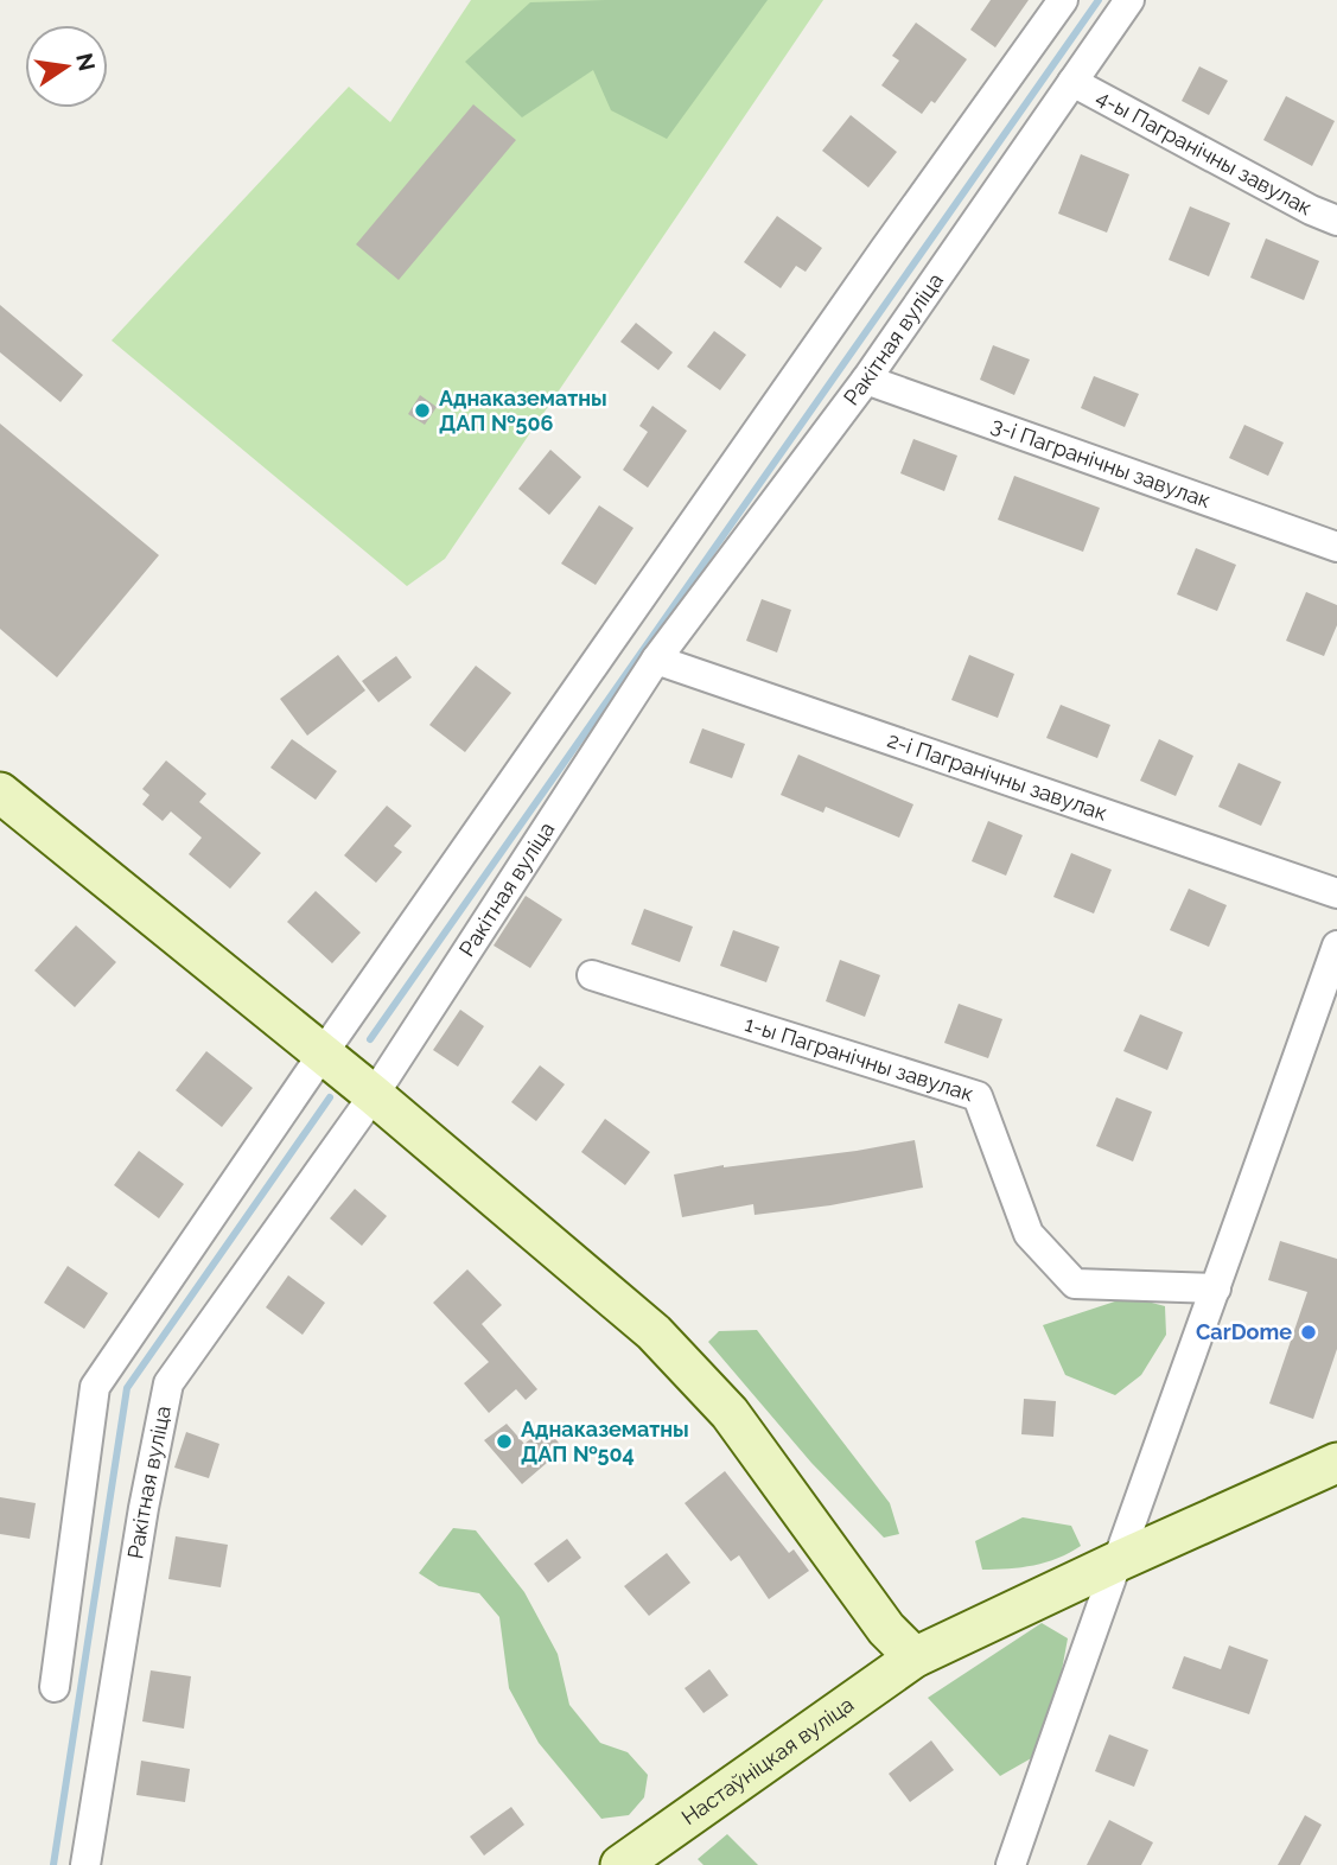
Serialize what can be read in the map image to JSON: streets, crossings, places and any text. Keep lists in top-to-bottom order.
{
  "streets": {
    "street": [
      "4-ы Пагранічны завулак",
      "Ракітная вуліца",
      "3-і Пагранічны завулак",
      "2-і Пагранічны завулак",
      "1-ы Пагранічны завулак",
      "Настаўніцкая вуліца"
    ]
  },
  "crossings": [
    ["4-ы Пагранічны завулак", "Ракітная вуліца"],
    ["Ракітная вуліца", "3-і Пагранічны завулак"],
    ["Ракітная вуліца", "2-і Пагранічны завулак"]
  ],
  "places": ["Аднаказематны ДАП №506", "CarDome", "Аднаказематны ДАП №504"],
  "north": "right"
}
